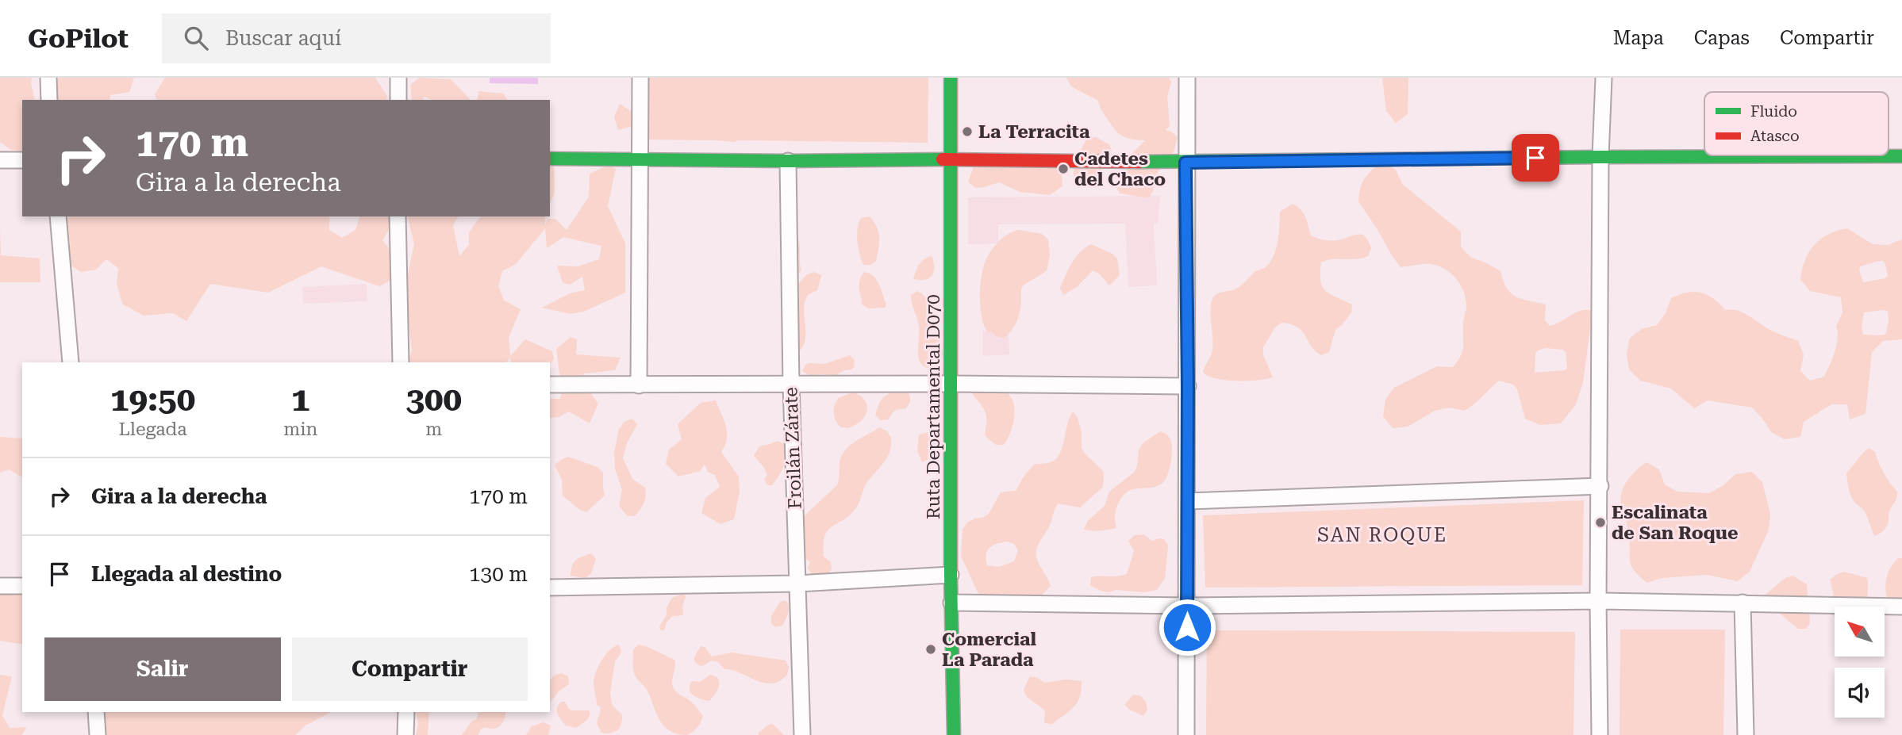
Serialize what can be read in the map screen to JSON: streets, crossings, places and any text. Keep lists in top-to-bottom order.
{
  "streets": {
    "street": ["Ruta Departamental D070", "Froilán Zárate"]
  },
  "districts": ["SAN ROQUE"],
  "places": [
    "La Terracita",
    "Cadetes del Chaco",
    "Escalinata de San Roque",
    "Comercial La Parada"
  ],
  "legend": ["Fluido", "Atasco"],
  "north": "top left",
  "page": {
    "header": "GoPilot",
    "search": "Buscar aquí",
    "nav": ["Mapa", "Capas", "Compartir"],
    "turn": ["170 m", "Gira a la derecha"],
    "eta": [
      "19:50",
      "Llegada",
      "1",
      "min",
      "300",
      "m"
    ],
    "list": [
      {
        "name": "Gira a la derecha",
        "value": "170 m"
      },
      {
        "name": "Llegada al destino",
        "value": "130 m"
      }
    ],
    "buttons": ["Salir", "Compartir"]
  }
}
